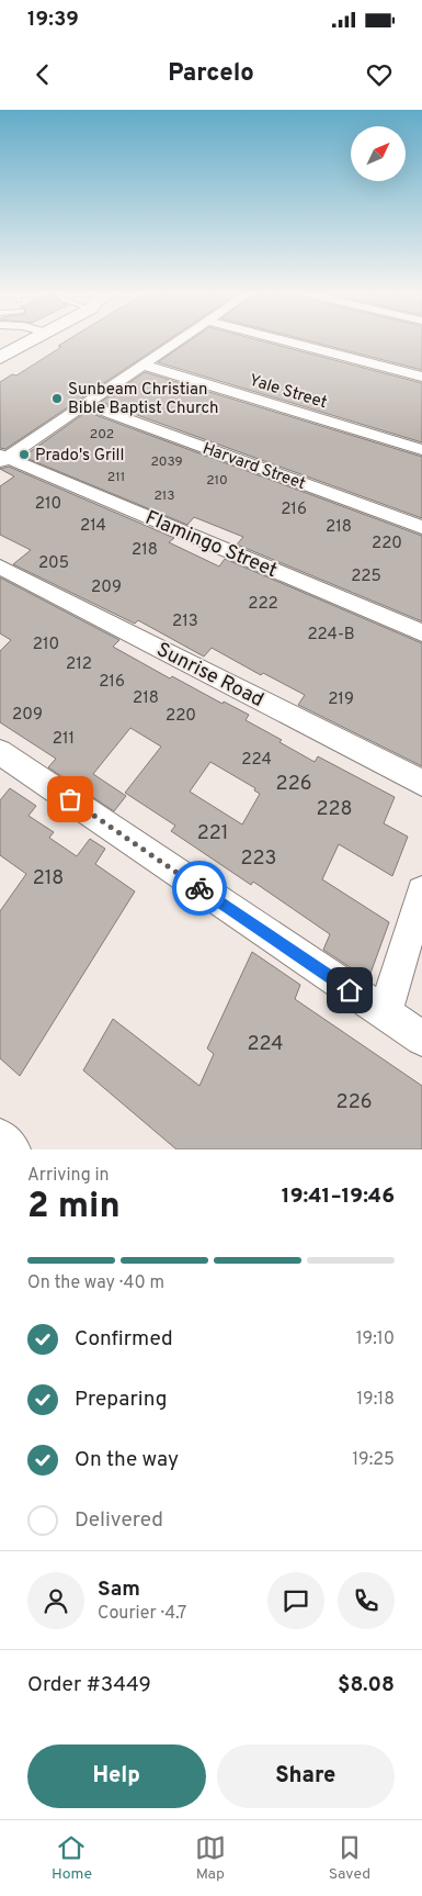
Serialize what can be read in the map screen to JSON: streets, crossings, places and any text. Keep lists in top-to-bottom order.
{
  "streets": {
    "street": [
      "Yale Street",
      "Harvard Street",
      "Flamingo Street",
      "Sunrise Road"
    ]
  },
  "places": ["Sunbeam Christian Bible Baptist Church", "Prado's Grill"],
  "house_numbers": [
    "202",
    "2039",
    "211",
    "210",
    "213",
    "210",
    "216",
    "214",
    "218",
    "220",
    "218",
    "205",
    "225",
    "209",
    "222",
    "213",
    "224-B",
    "210",
    "212",
    "216",
    "218",
    "219",
    "209",
    "220",
    "211",
    "224",
    "226",
    "228",
    "221",
    "223",
    "218",
    "224",
    "226"
  ],
  "north": "top right",
  "page": {
    "status": "19:39",
    "header": "Parcelo",
    "heading": ["2 min", "Arriving in", "19:41–19:46"],
    "panel": [
      "Sam",
      "Courier · 4.7",
      "Order #3449",
      "$8.08"
    ],
    "bar": "On the way · 40 m",
    "list": [
      ["Confirmed", "19:10"],
      ["Preparing", "19:18"],
      ["On the way", "19:25"],
      "Delivered"
    ],
    "buttons": ["Help", "Share"],
    "tabs": ["Home", "Map", "Saved"]
  }
}
